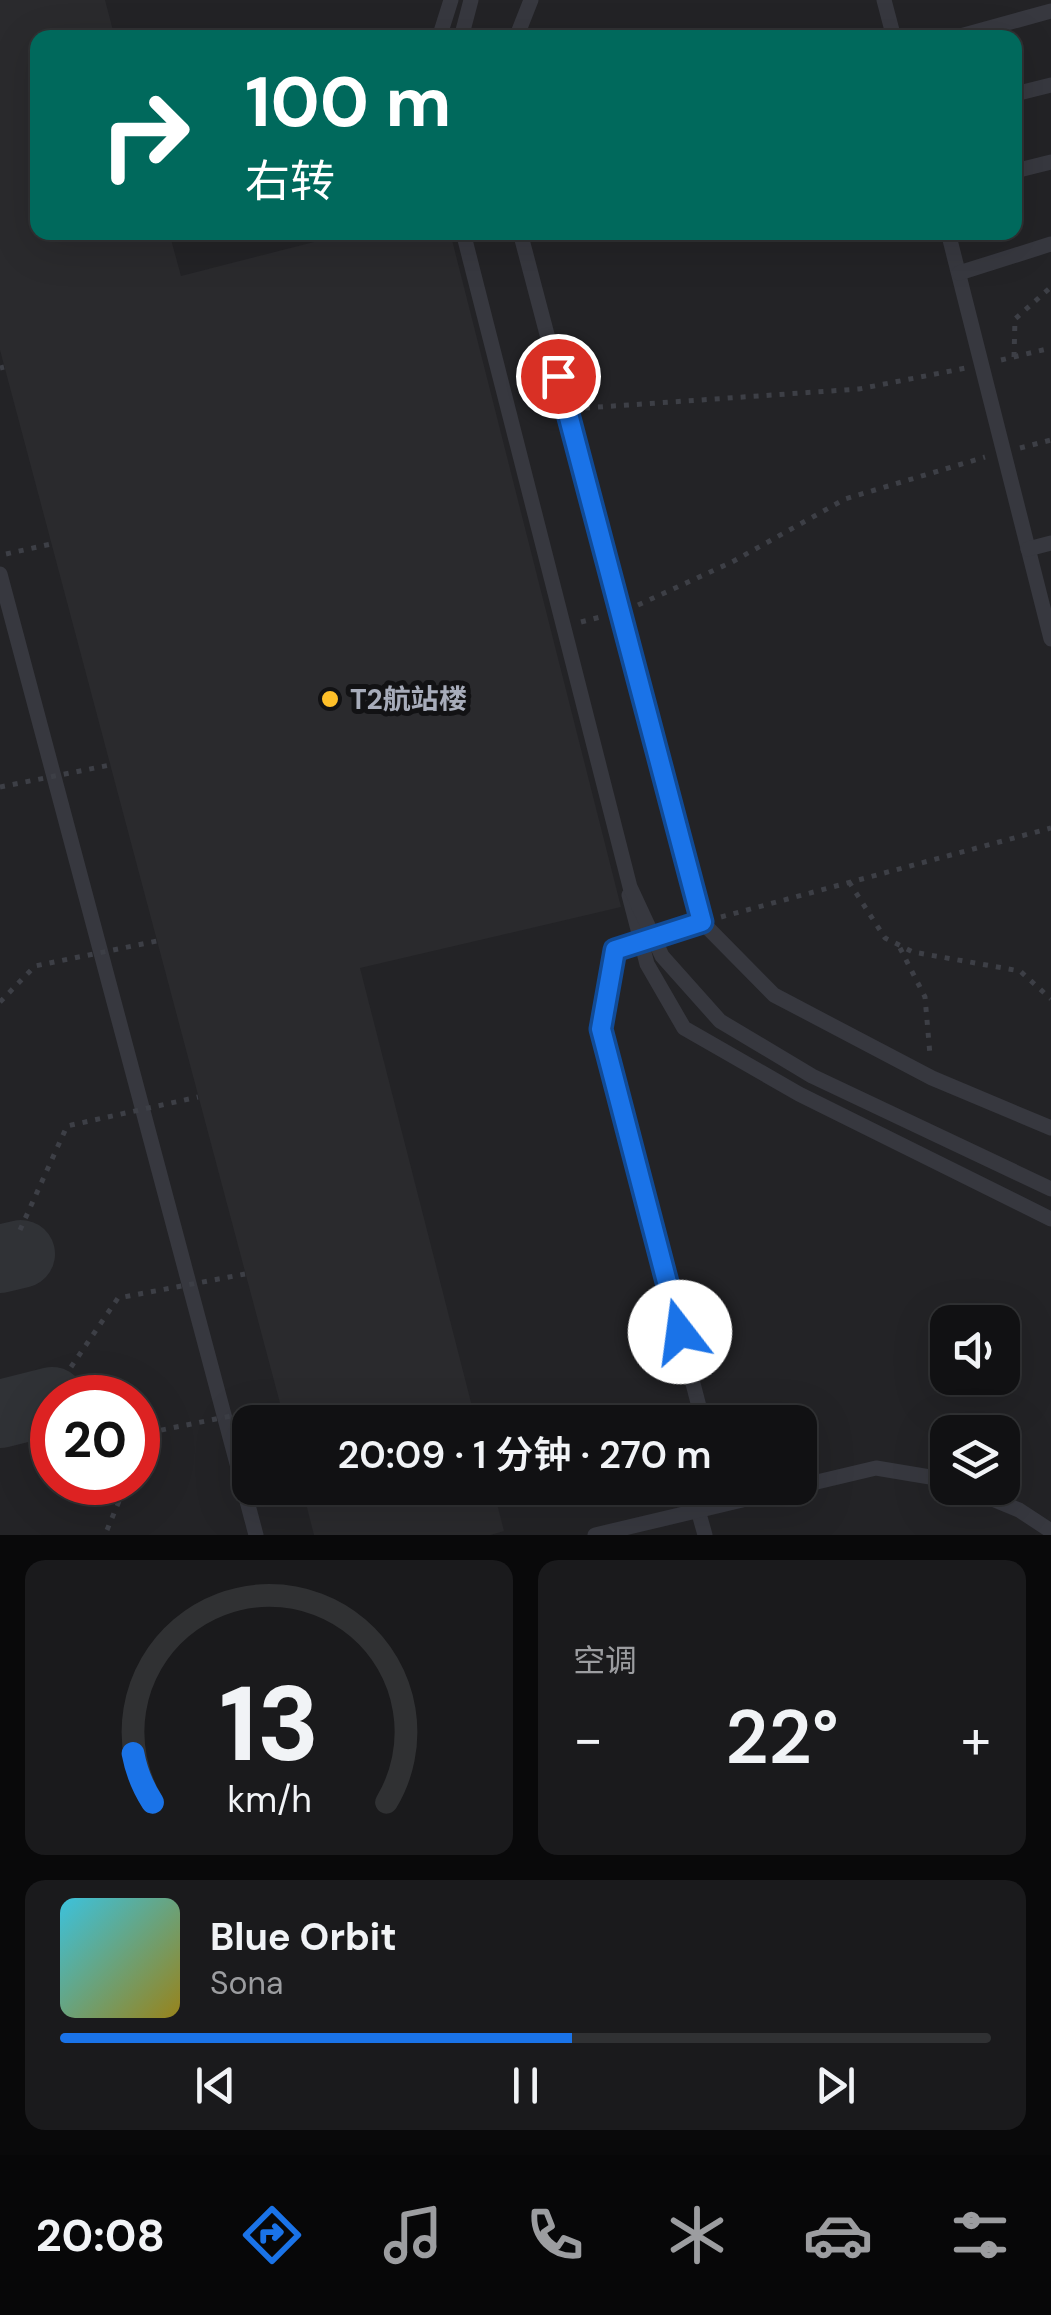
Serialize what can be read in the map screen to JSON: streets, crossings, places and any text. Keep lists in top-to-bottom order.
{
  "places": ["T2航站楼"],
  "page": {
    "turn": ["100 m", "右转"],
    "limit": "20",
    "trip": "20:09 · 1 分钟 · 270 m",
    "tile": "空调",
    "heat": ["−", "22°", "+"],
    "song": ["Blue Orbit", "Sona"],
    "tabs": "20:08",
    "gauge": ["13", "km/h"]
  }
}
